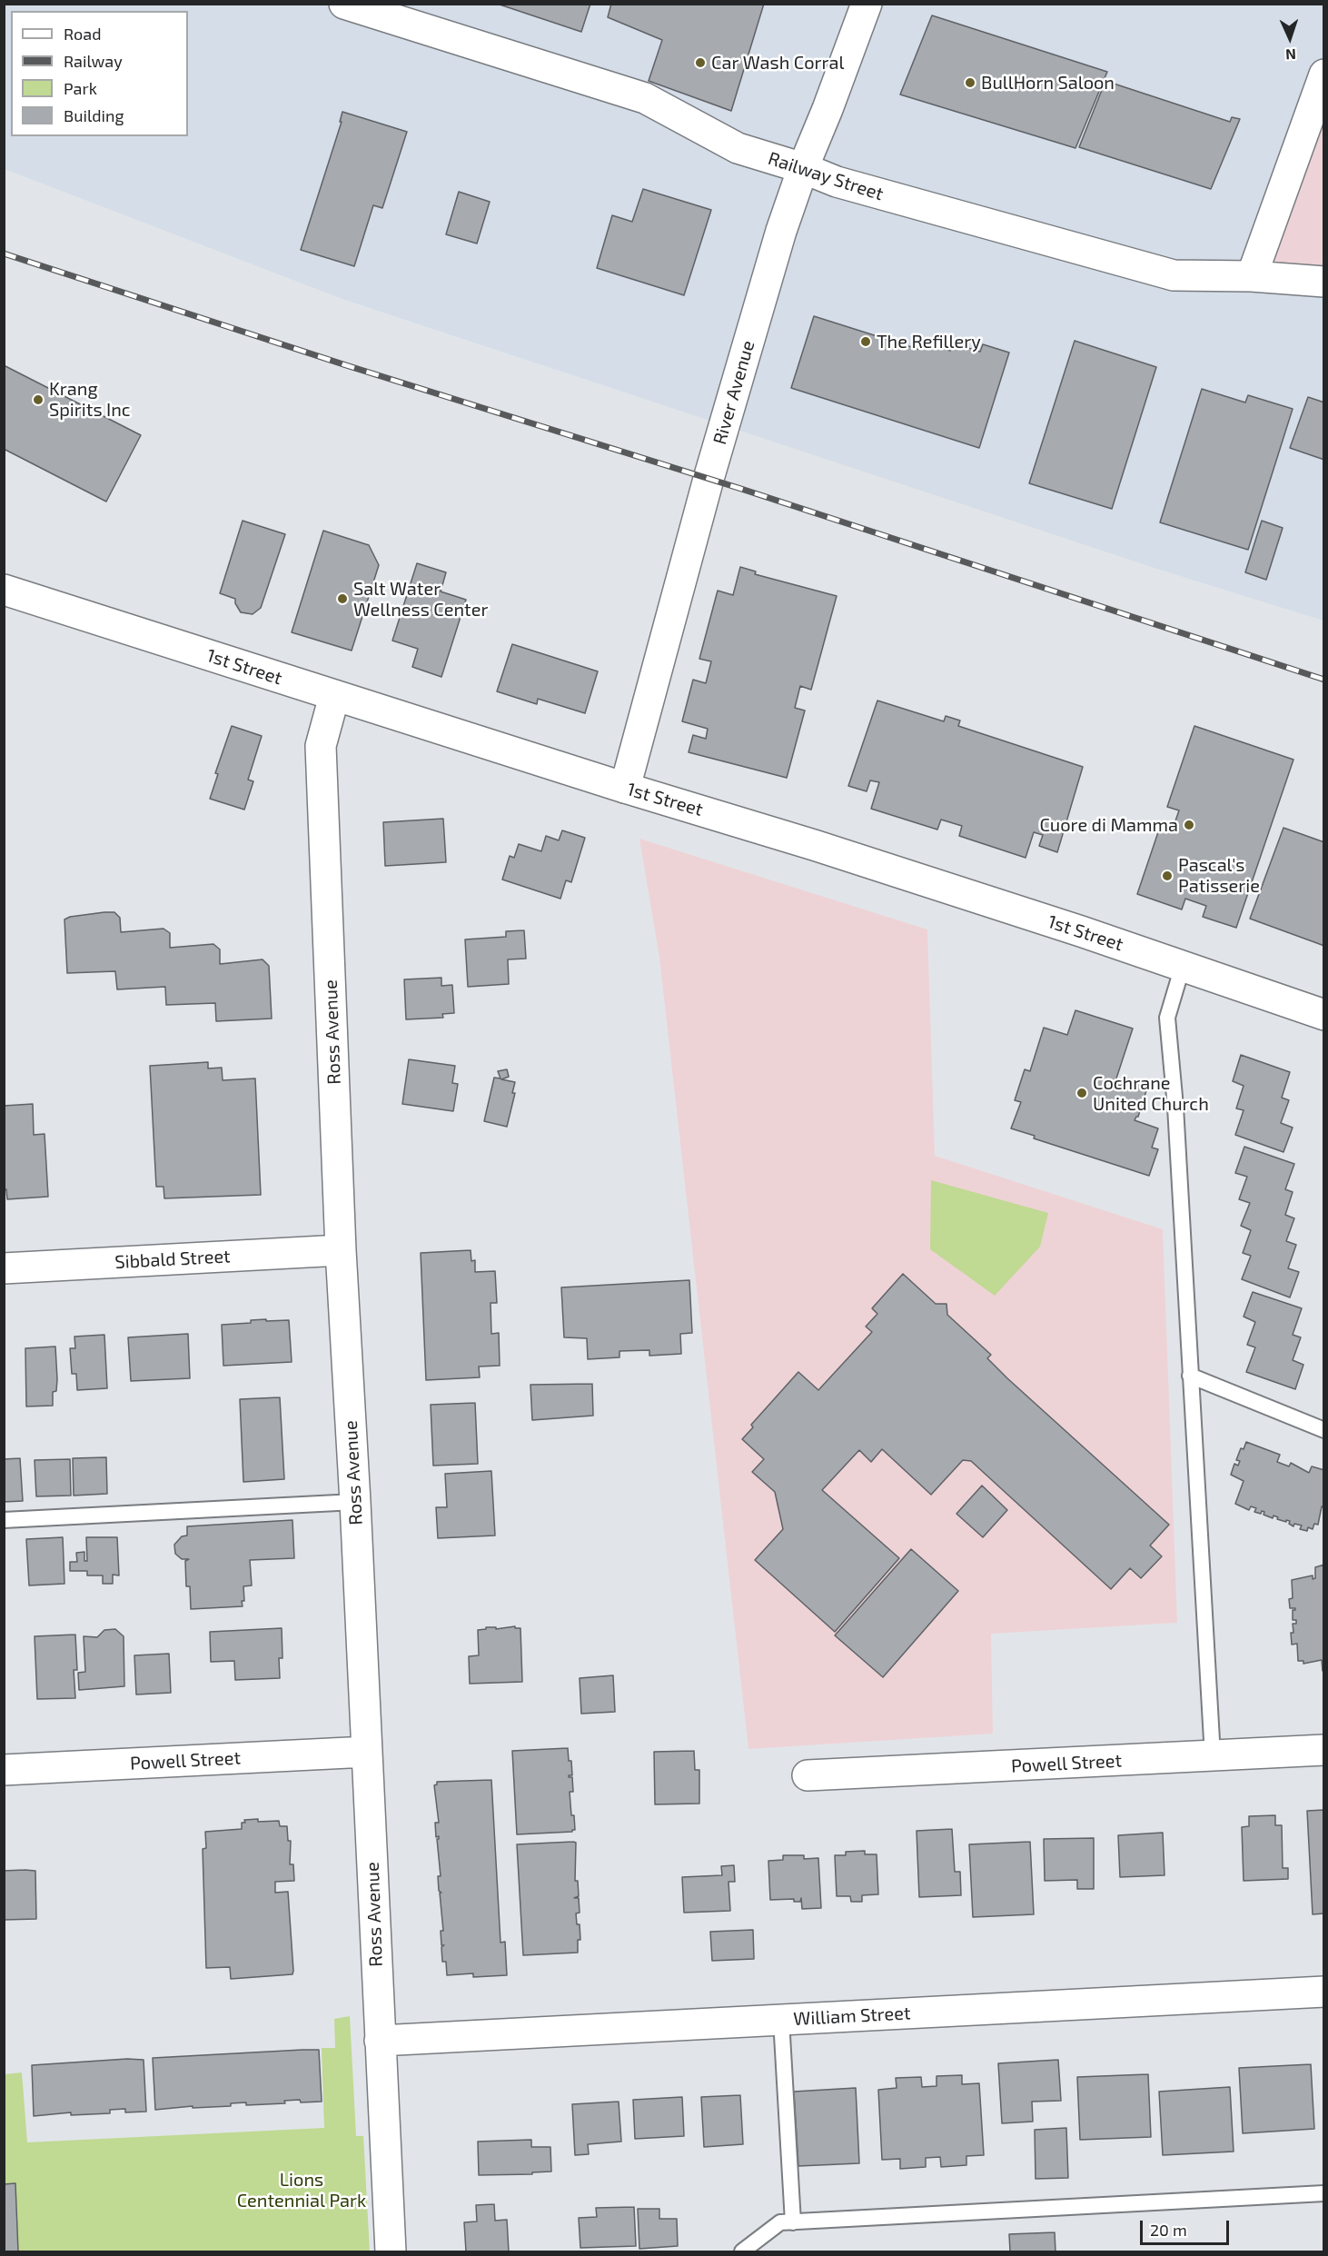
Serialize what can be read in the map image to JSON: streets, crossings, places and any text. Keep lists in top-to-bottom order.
{
  "streets": {
    "street": [
      "Railway Street",
      "River Avenue",
      "1st Street",
      "Ross Avenue",
      "Sibbald Street",
      "Powell Street",
      "William Street"
    ]
  },
  "crossings": [
    ["Railway Street", "River Avenue"],
    ["River Avenue", "1st Street"],
    ["1st Street", "Ross Avenue"],
    ["Ross Avenue", "Sibbald Street"],
    ["Ross Avenue", "Powell Street"],
    ["Ross Avenue", "William Street"]
  ],
  "parks": ["Lions Centennial Park"],
  "places": [
    "Car Wash Corral",
    "BullHorn Saloon",
    "The Refillery",
    "Krang Spirits Inc",
    "Salt Water Wellness Center",
    "Cuore di Mamma",
    "Pascal's Patisserie",
    "Cochrane United Church"
  ],
  "legend": [
    "Road",
    "Railway",
    "Park",
    "Building"
  ],
  "scale_bar": "20 m",
  "north": "bottom"
}
